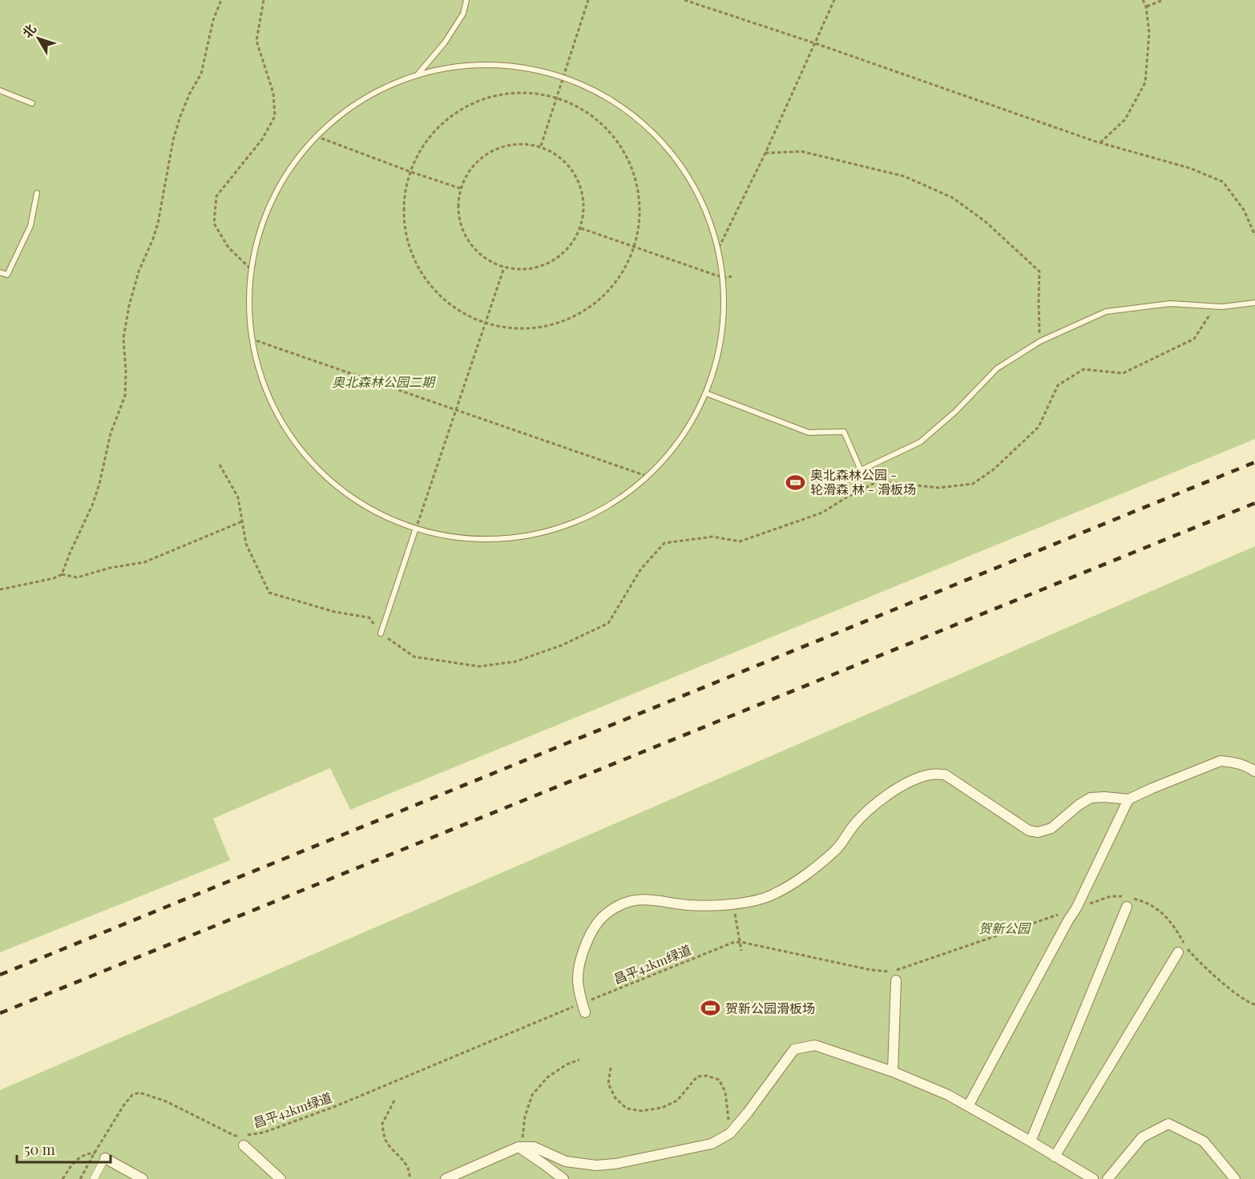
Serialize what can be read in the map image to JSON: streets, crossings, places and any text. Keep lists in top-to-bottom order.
{
  "streets": {
    "path": ["昌平42km绿道"]
  },
  "parks": ["奥北森林公园二期", "贺新公园"],
  "places": {
    "sports": ["奥北森林公园 - 轮滑森 林 - 滑板场", "贺新公园滑板场"]
  },
  "scale_bar": "50 m",
  "north": "top left"
}
